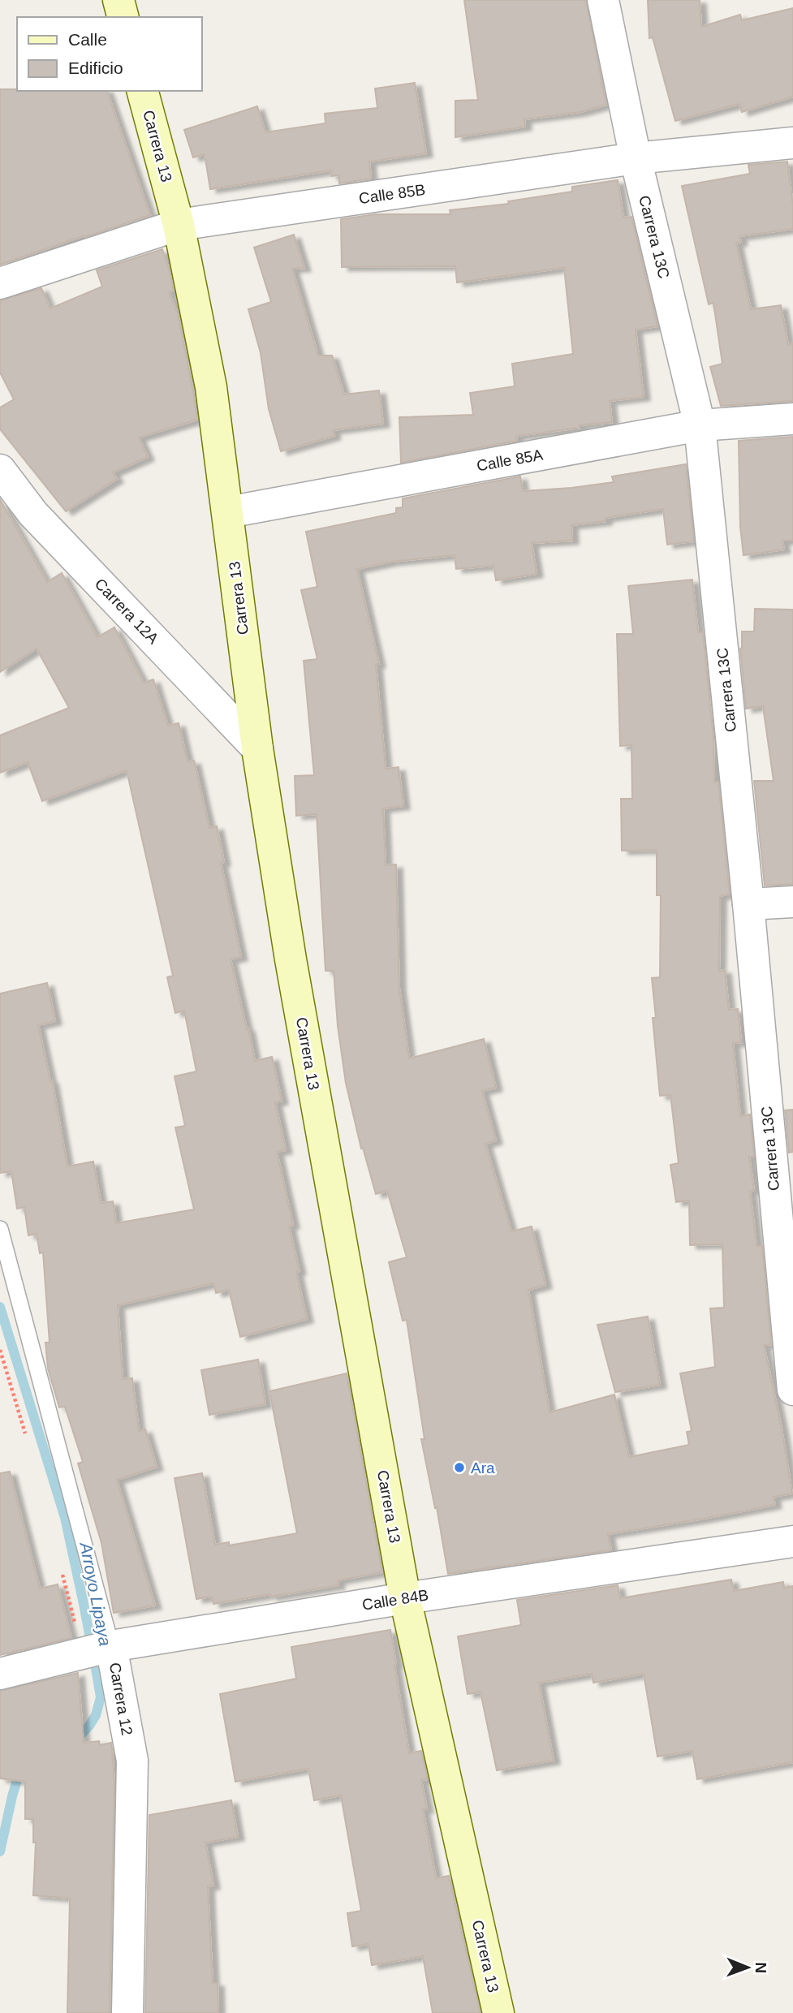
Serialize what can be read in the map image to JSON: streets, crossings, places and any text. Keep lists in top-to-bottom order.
{
  "streets": {
    "street": [
      "Carrera 13",
      "Calle 85B",
      "Carrera 13C",
      "Calle 85A",
      "Carrera 12A",
      "Calle 84B",
      "Carrera 12"
    ]
  },
  "crossings": [
    ["Carrera 13", "Calle 85B"],
    ["Carrera 13", "Calle 85A"],
    ["Carrera 13", "Carrera 12A"],
    ["Carrera 13", "Calle 84B"],
    ["Calle 85B", "Carrera 13C"],
    ["Carrera 13C", "Calle 85A"],
    ["Calle 84B", "Carrera 12"]
  ],
  "water": ["Arroyo Lipaya"],
  "places": ["Ara"],
  "legend": ["Calle", "Edificio"],
  "north": "right"
}
